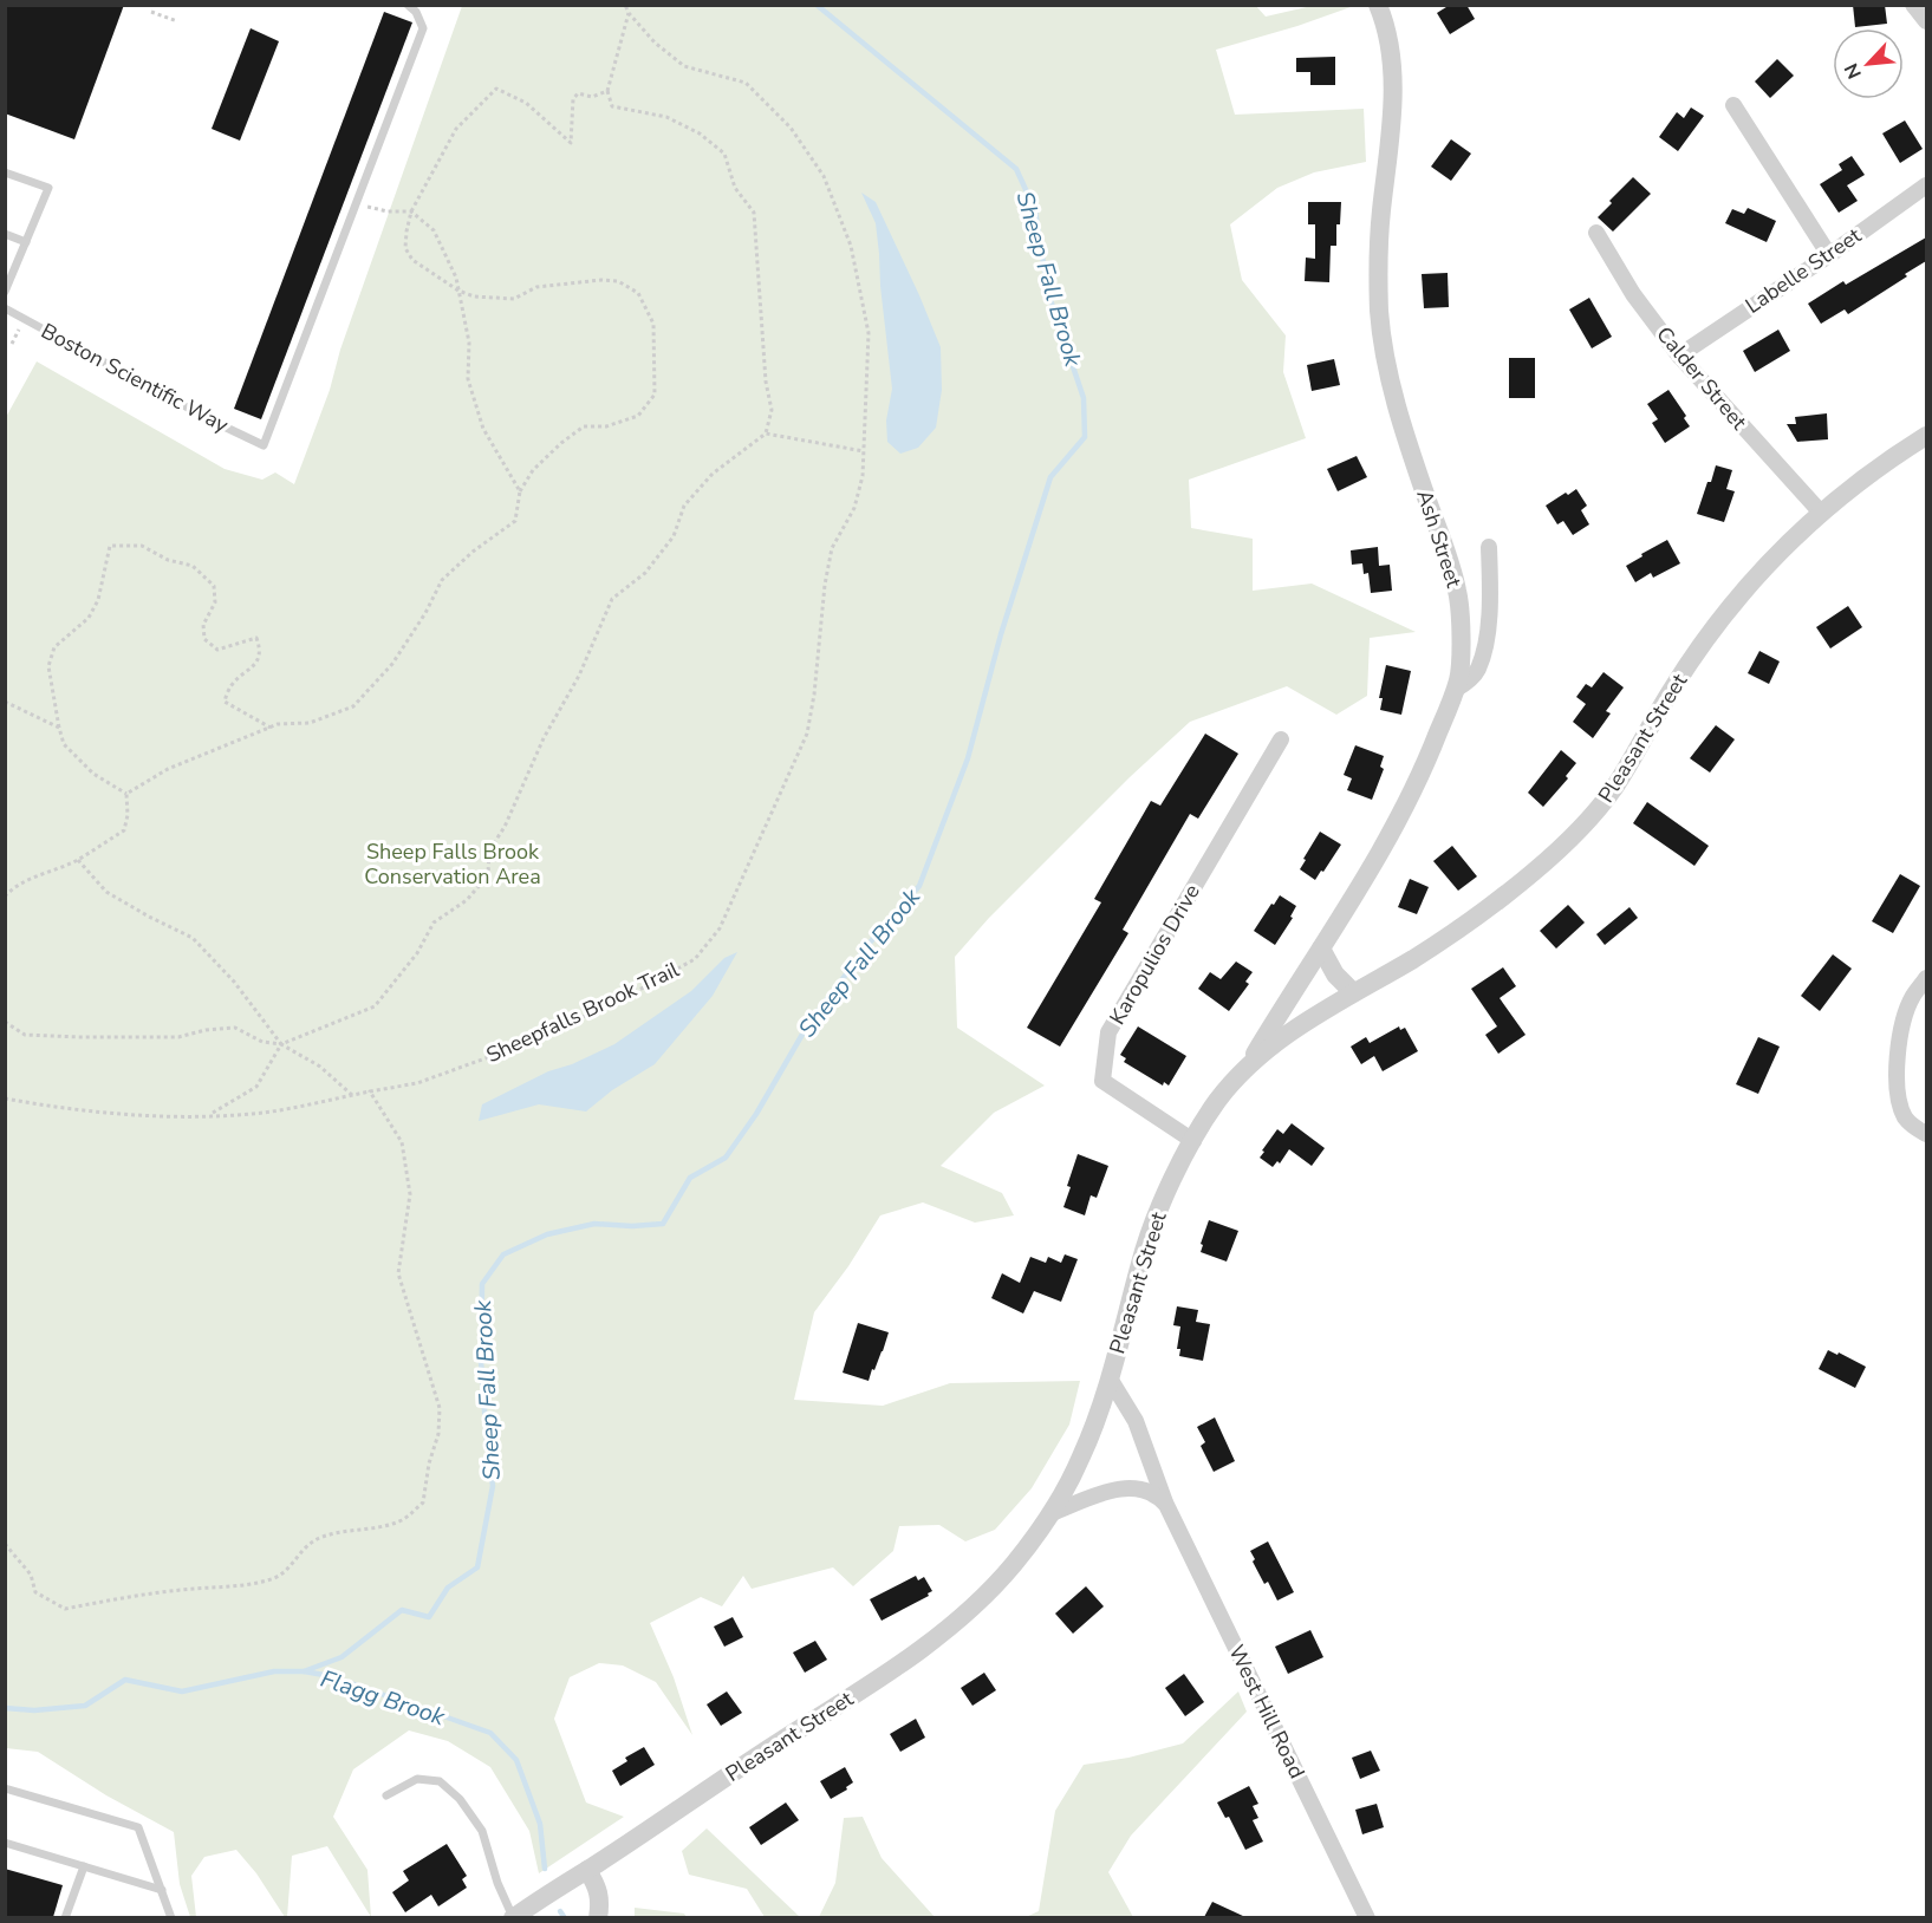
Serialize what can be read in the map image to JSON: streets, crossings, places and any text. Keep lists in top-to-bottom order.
{
  "streets": {
    "street": [
      "Labelle Street",
      "Calder Street",
      "Ash Street",
      "Pleasant Street",
      "Karopulios Drive",
      "West Hill Road"
    ],
    "lane": ["Boston Scientific Way"],
    "path": ["Sheepfalls Brook Trail"]
  },
  "crossings": [
    ["Labelle Street", "Calder Street"],
    ["Calder Street", "Pleasant Street"],
    ["Ash Street", "Pleasant Street"],
    ["Pleasant Street", "Karopulios Drive"],
    ["Pleasant Street", "West Hill Road"]
  ],
  "water": ["Sheep Fall Brook", "Flagg Brook"],
  "parks": ["Sheep Falls Brook Conservation Area"],
  "north": "bottom left"
}
